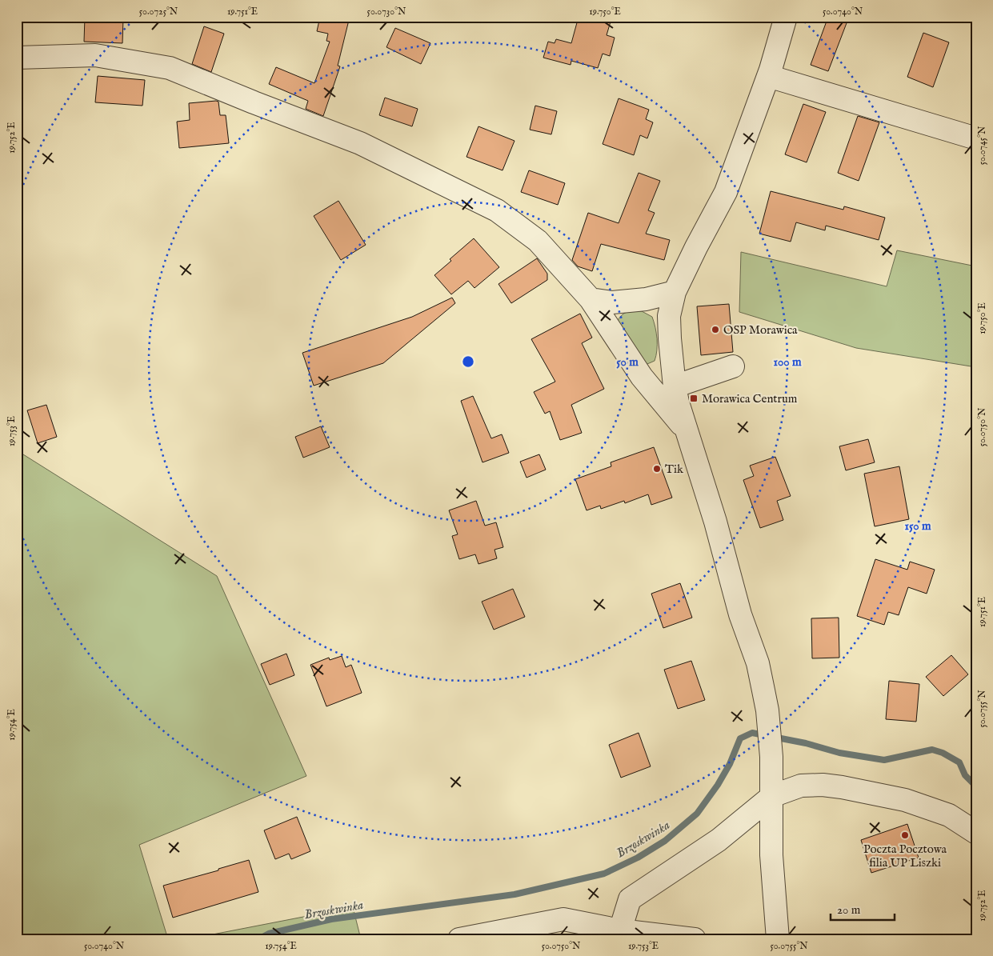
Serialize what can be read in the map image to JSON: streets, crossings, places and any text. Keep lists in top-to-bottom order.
{
  "water": ["Brzoskwinka"],
  "places": {
    "other": ["OSP Morawica", "Tik", "Poczta Pocztowa filia UP Liszki"],
    "transit": ["Morawica Centrum"]
  },
  "scale_bar": "20 m",
  "coordinates": [
    "50.0725°N",
    "19.751°E",
    "50.0730°N",
    "19.750°E",
    "50.0740°N",
    "19.752°E",
    "50.0745°N",
    "50.0750°N",
    "19.753°E",
    "50.0755°N",
    "19.754°E"
  ],
  "rings": ["50 m", "100 m", "150 m"]
}
